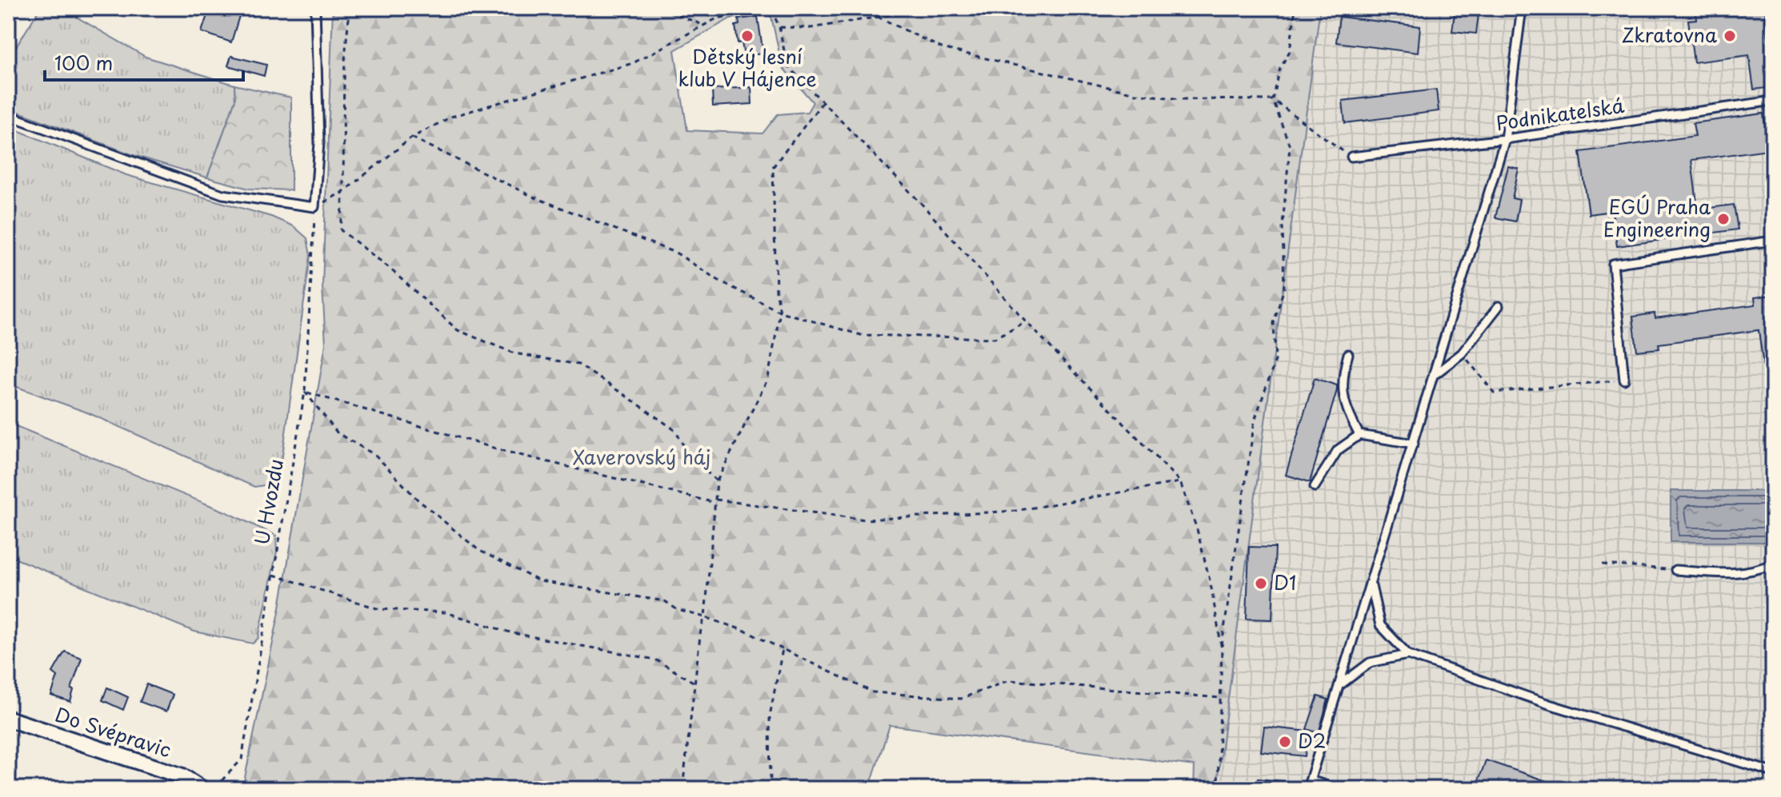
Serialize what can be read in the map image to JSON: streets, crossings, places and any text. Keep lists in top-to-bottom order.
{
  "streets": {
    "street": ["Do Svépravic"],
    "lane": ["Podnikatelská"],
    "path": ["U Hvozdu"]
  },
  "parks": ["Xaverovský háj"],
  "places": [
    "Dětský lesní klub V Hájence",
    "Zkratovna",
    "EGÚ Praha Engineering",
    "D1",
    "D2"
  ],
  "scale_bar": "100 m"
}
